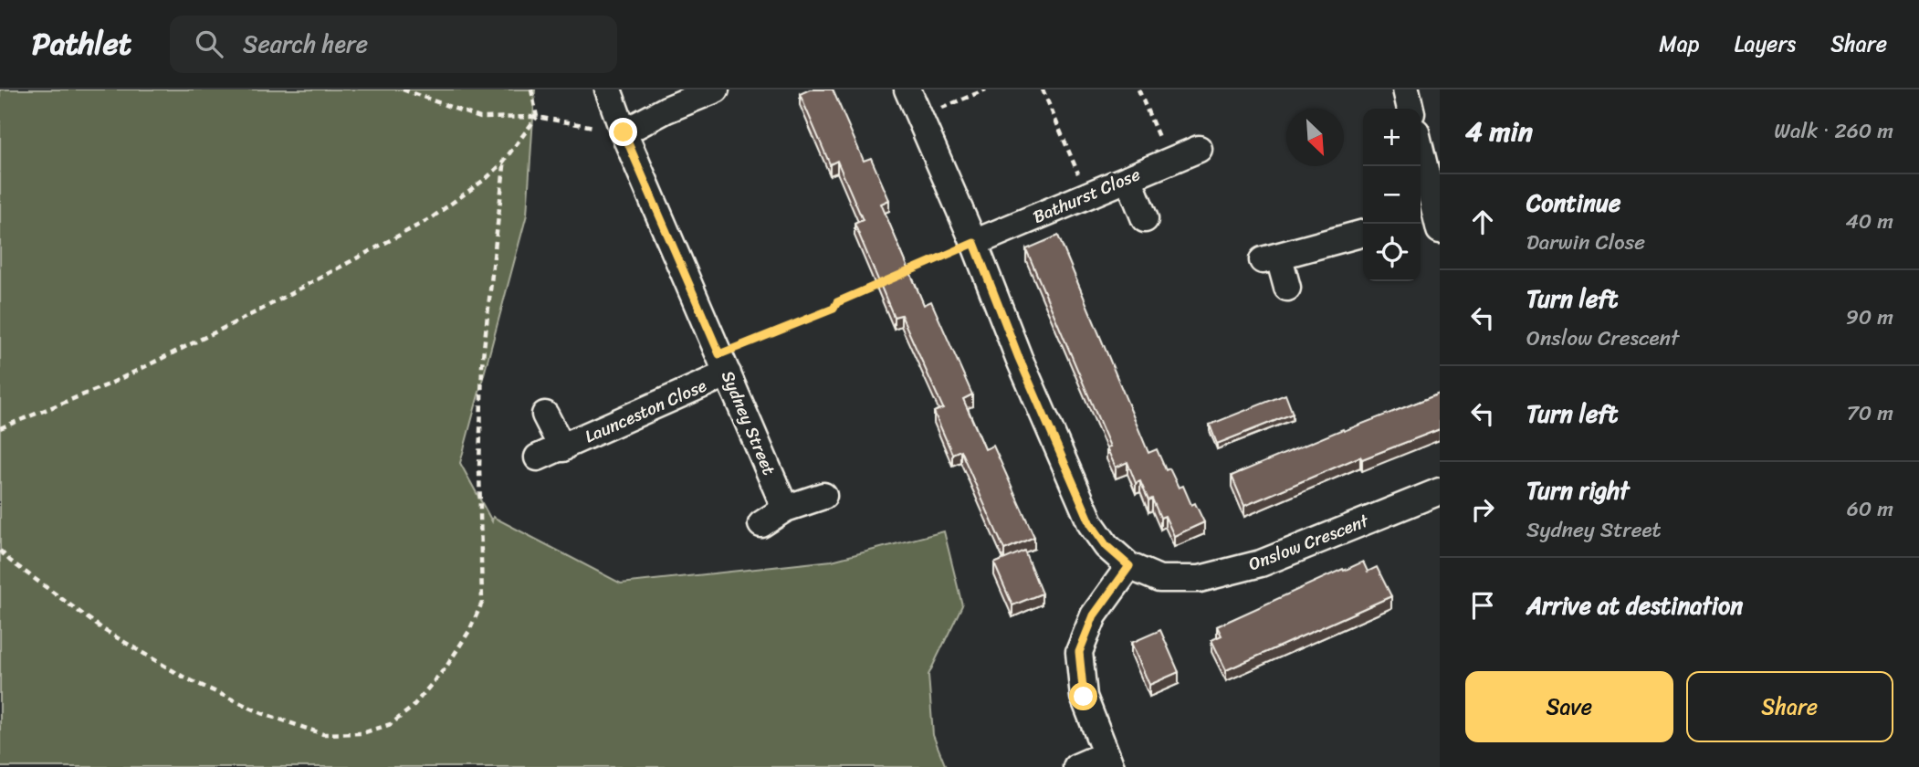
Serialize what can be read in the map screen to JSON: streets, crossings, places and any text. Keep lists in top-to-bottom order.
{
  "streets": {
    "street": [
      "Bathurst Close",
      "Launceston Close",
      "Sydney Street",
      "Onslow Crescent"
    ]
  },
  "crossings": [
    ["Bathurst Close", "Onslow Crescent"],
    ["Launceston Close", "Sydney Street"]
  ],
  "north": "bottom right",
  "page": {
    "header": "Pathlet",
    "search": "Search here",
    "nav": ["Map", "Layers", "Share"],
    "heading": ["4 min", "Walk · 260 m"],
    "map_buttons": ["+", "−"],
    "list": [
      ["Continue", "Darwin Close", "40 m"],
      ["Turn left", "Onslow Crescent", "90 m"],
      ["Turn left", "70 m"],
      ["Turn right", "Sydney Street", "60 m"],
      "Arrive at destination"
    ],
    "buttons": ["Save", "Share"]
  }
}
